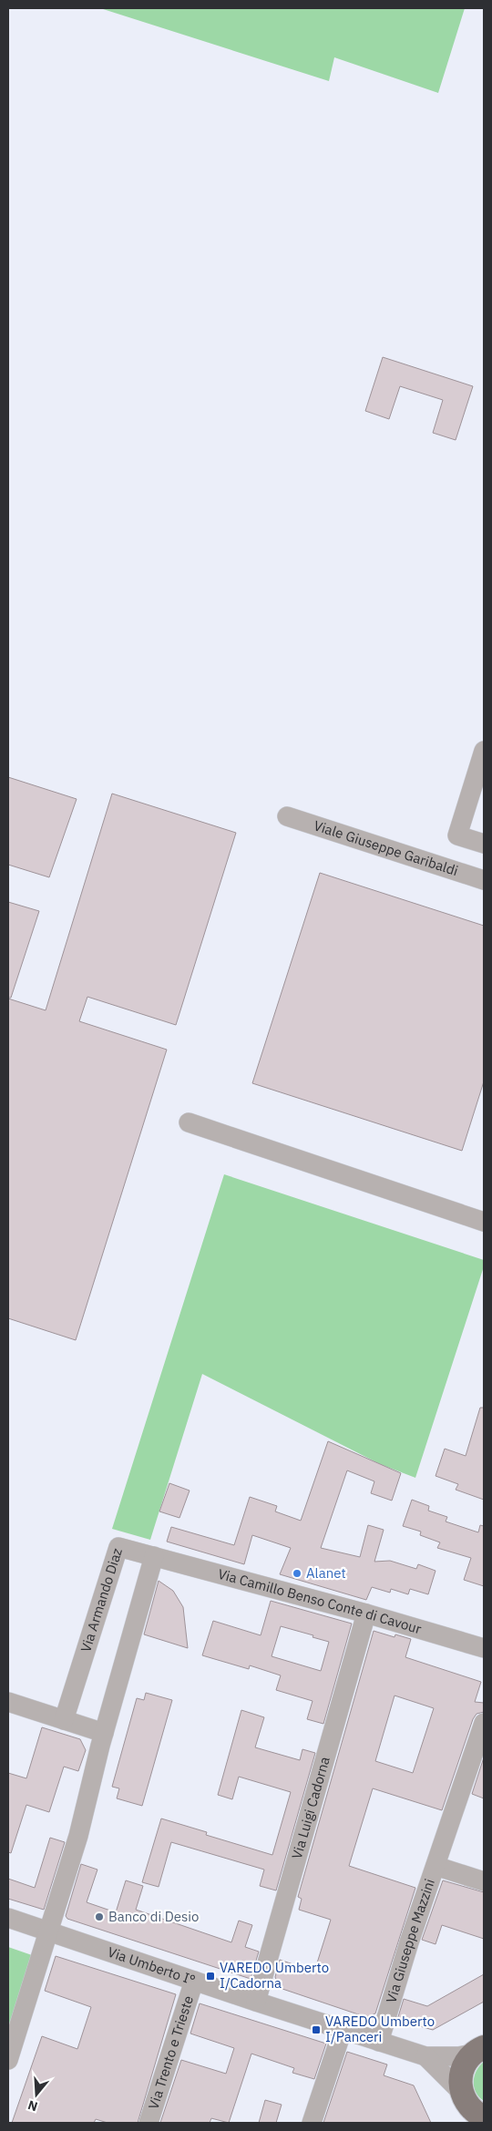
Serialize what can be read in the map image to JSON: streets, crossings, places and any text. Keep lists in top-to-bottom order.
{
  "streets": {
    "street": [
      "Viale Giuseppe Garibaldi",
      "Via Camillo Benso Conte di Cavour",
      "Via Armando Diaz",
      "Via Luigi Cadorna",
      "Via Giuseppe Mazzini",
      "Via Umberto I°",
      "Via Trento e Trieste"
    ]
  },
  "crossings": [
    ["Via Camillo Benso Conte di Cavour", "Via Armando Diaz"],
    ["Via Camillo Benso Conte di Cavour", "Via Luigi Cadorna"],
    ["Via Luigi Cadorna", "Via Umberto I°"],
    ["Via Giuseppe Mazzini", "Via Umberto I°"],
    ["Via Umberto I°", "Via Trento e Trieste"]
  ],
  "places": {
    "other": ["Alanet", "Banco di Desio"],
    "transit": ["VAREDO Umberto I/Cadorna", "VAREDO Umberto I/Panceri"]
  },
  "north": "bottom"
}
